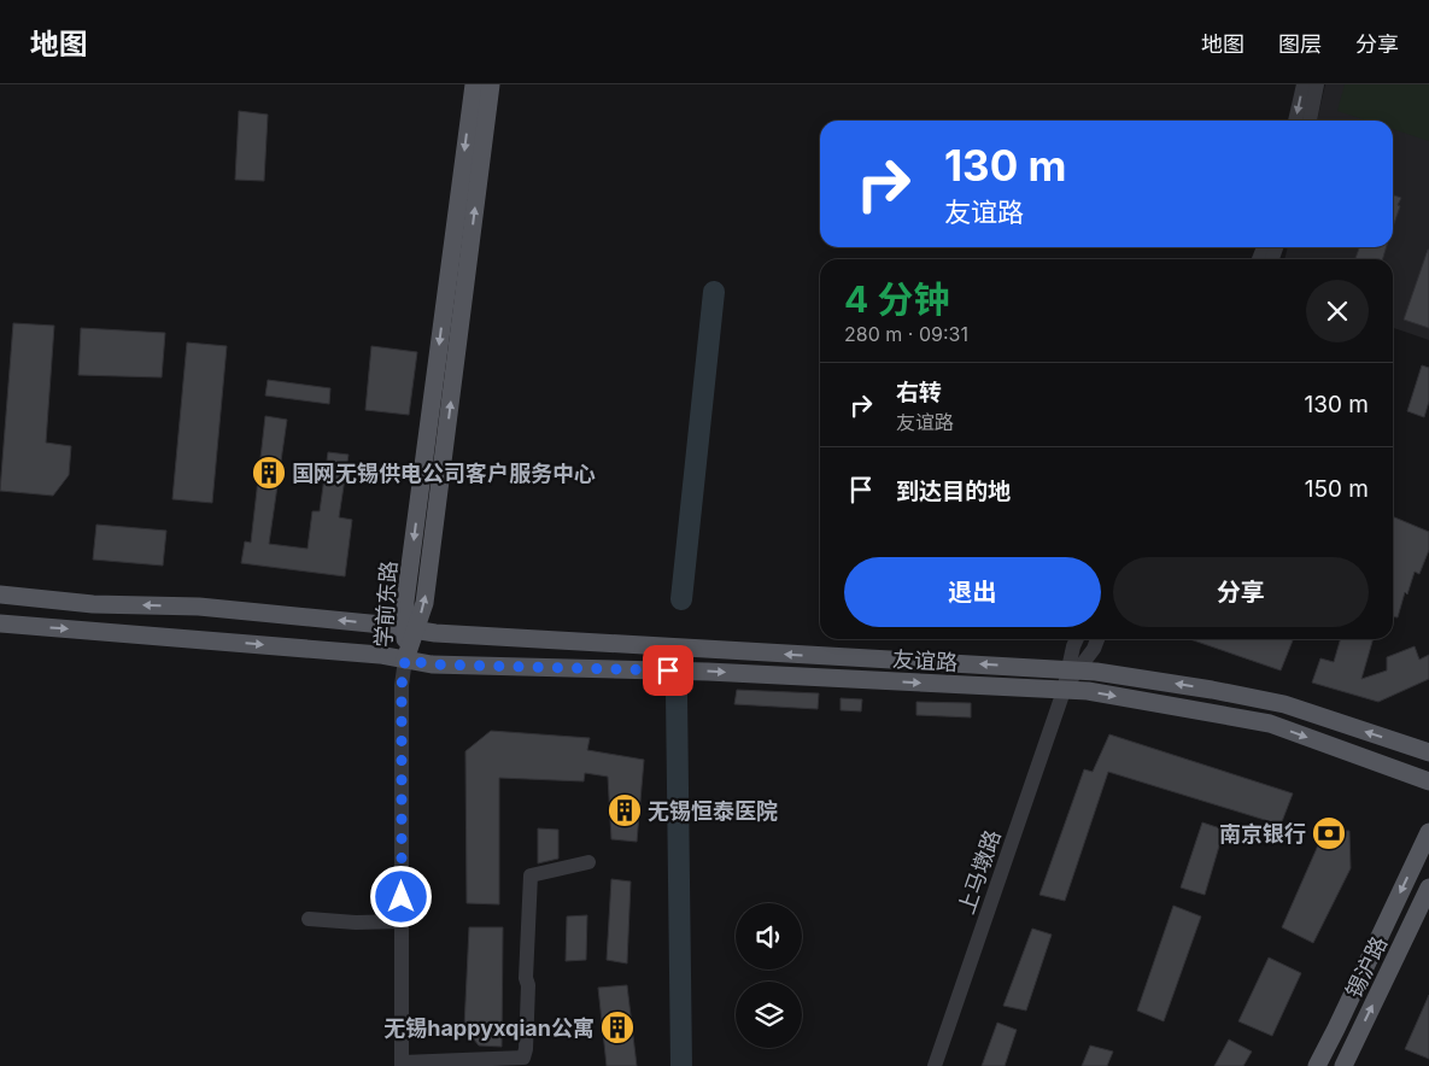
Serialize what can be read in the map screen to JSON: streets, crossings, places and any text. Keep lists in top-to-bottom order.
{
  "streets": {
    "main road": ["学前东路", "友谊路", "锡沪路"],
    "street": ["上马墩路"]
  },
  "crossings": [
    ["学前东路", "友谊路"],
    ["友谊路", "上马墩路"]
  ],
  "places": {
    "building": ["国网无锡供电公司客户服务中心", "无锡恒泰医院", "无锡happyxqian公寓"],
    "bank": ["南京银行"]
  },
  "page": {
    "header": "地图",
    "nav": ["地图", "图层", "分享"],
    "turn": ["130 m", "友谊路"],
    "heading": ["4 分钟", "280 m · 09:31"],
    "list": [
      {
        "name": "右转",
        "note": "友谊路",
        "value": "130 m"
      },
      {
        "name": "到达目的地",
        "value": "150 m"
      }
    ],
    "buttons": ["退出", "分享"]
  }
}
